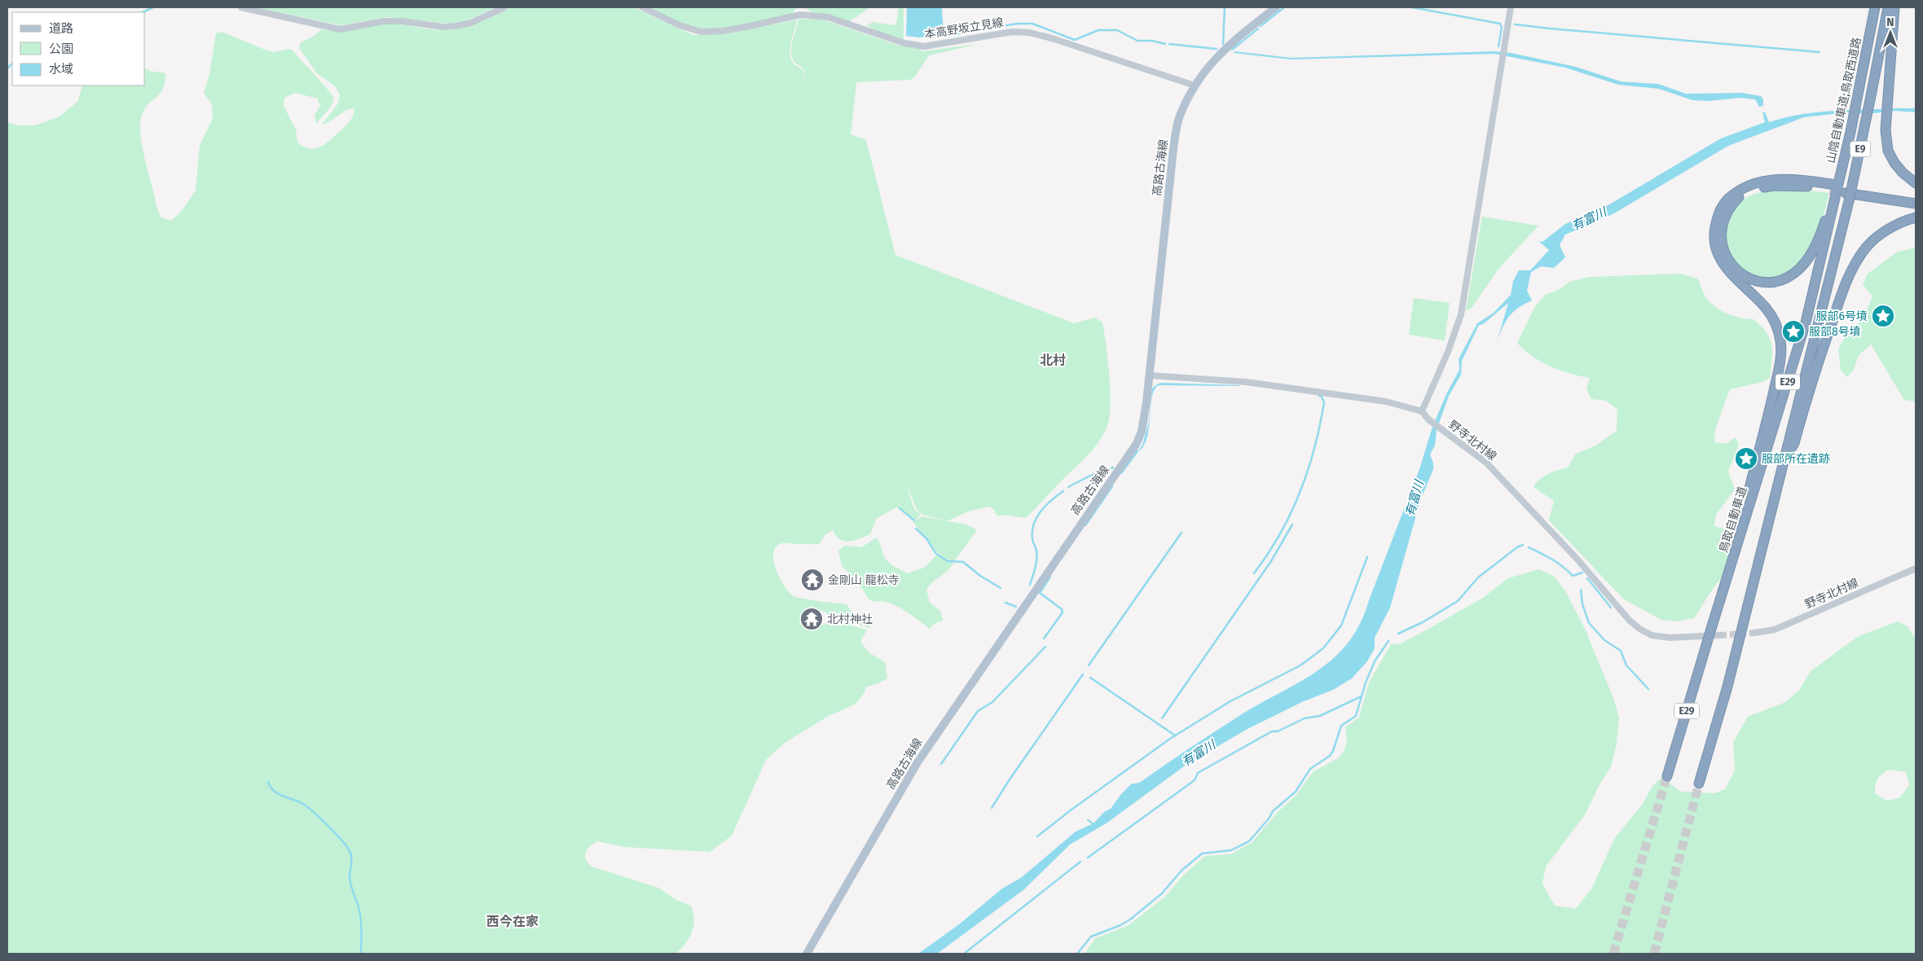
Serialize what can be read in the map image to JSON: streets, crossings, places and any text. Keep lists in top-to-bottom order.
{
  "streets": {
    "highway": [
      "山陰自動車道;鳥取西道路",
      "E9",
      "E29",
      "鳥取自動車道"
    ],
    "main road": ["高路古海線"],
    "street": ["本高野坂立見線", "野寺北村線"]
  },
  "crossings": [
    ["本高野坂立見線", "高路古海線"],
    ["山陰自動車道;鳥取西道路", "鳥取自動車道"],
    ["E9", "E29"]
  ],
  "districts": ["北村", "西今在家"],
  "water": ["有富川"],
  "places": {
    "place": ["服部6号墳", "服部8号墳", "服部所在遺跡"],
    "temple": ["金剛山 龍松寺", "北村神社"]
  },
  "legend": ["道路", "公園", "水域"],
  "north": "top"
}
